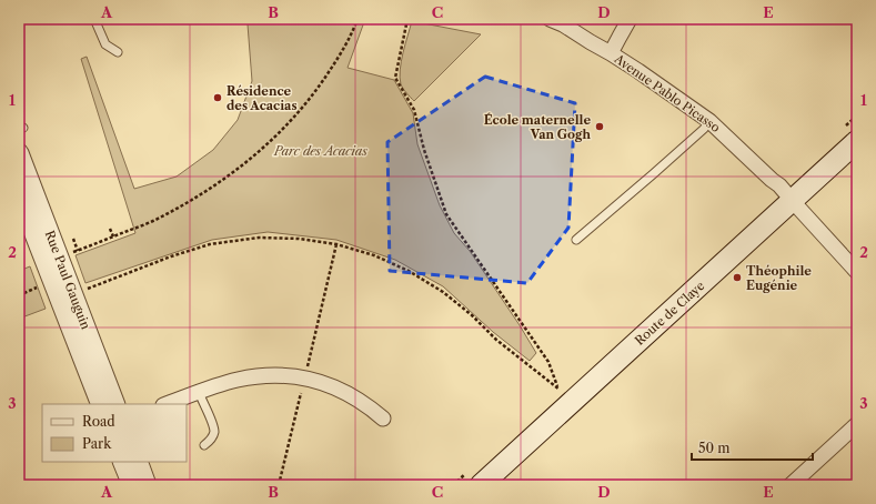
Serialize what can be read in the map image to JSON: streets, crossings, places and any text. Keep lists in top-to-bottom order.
{
  "streets": {
    "main road": ["Route de Claye"],
    "street": ["Avenue Pablo Picasso", "Rue Paul Gauguin"]
  },
  "crossings": [
    ["Avenue Pablo Picasso", "Route de Claye"]
  ],
  "parks": ["Parc des Acacias"],
  "places": ["Résidence des Acacias", "École maternelle Van Gogh", "Théophile Eugénie"],
  "legend": ["Road", "Park"],
  "scale_bar": "50 m",
  "grid": {
    "columns": [
      "A",
      "B",
      "C",
      "D",
      "E"
    ],
    "rows": ["1", "2", "3"]
  }
}
